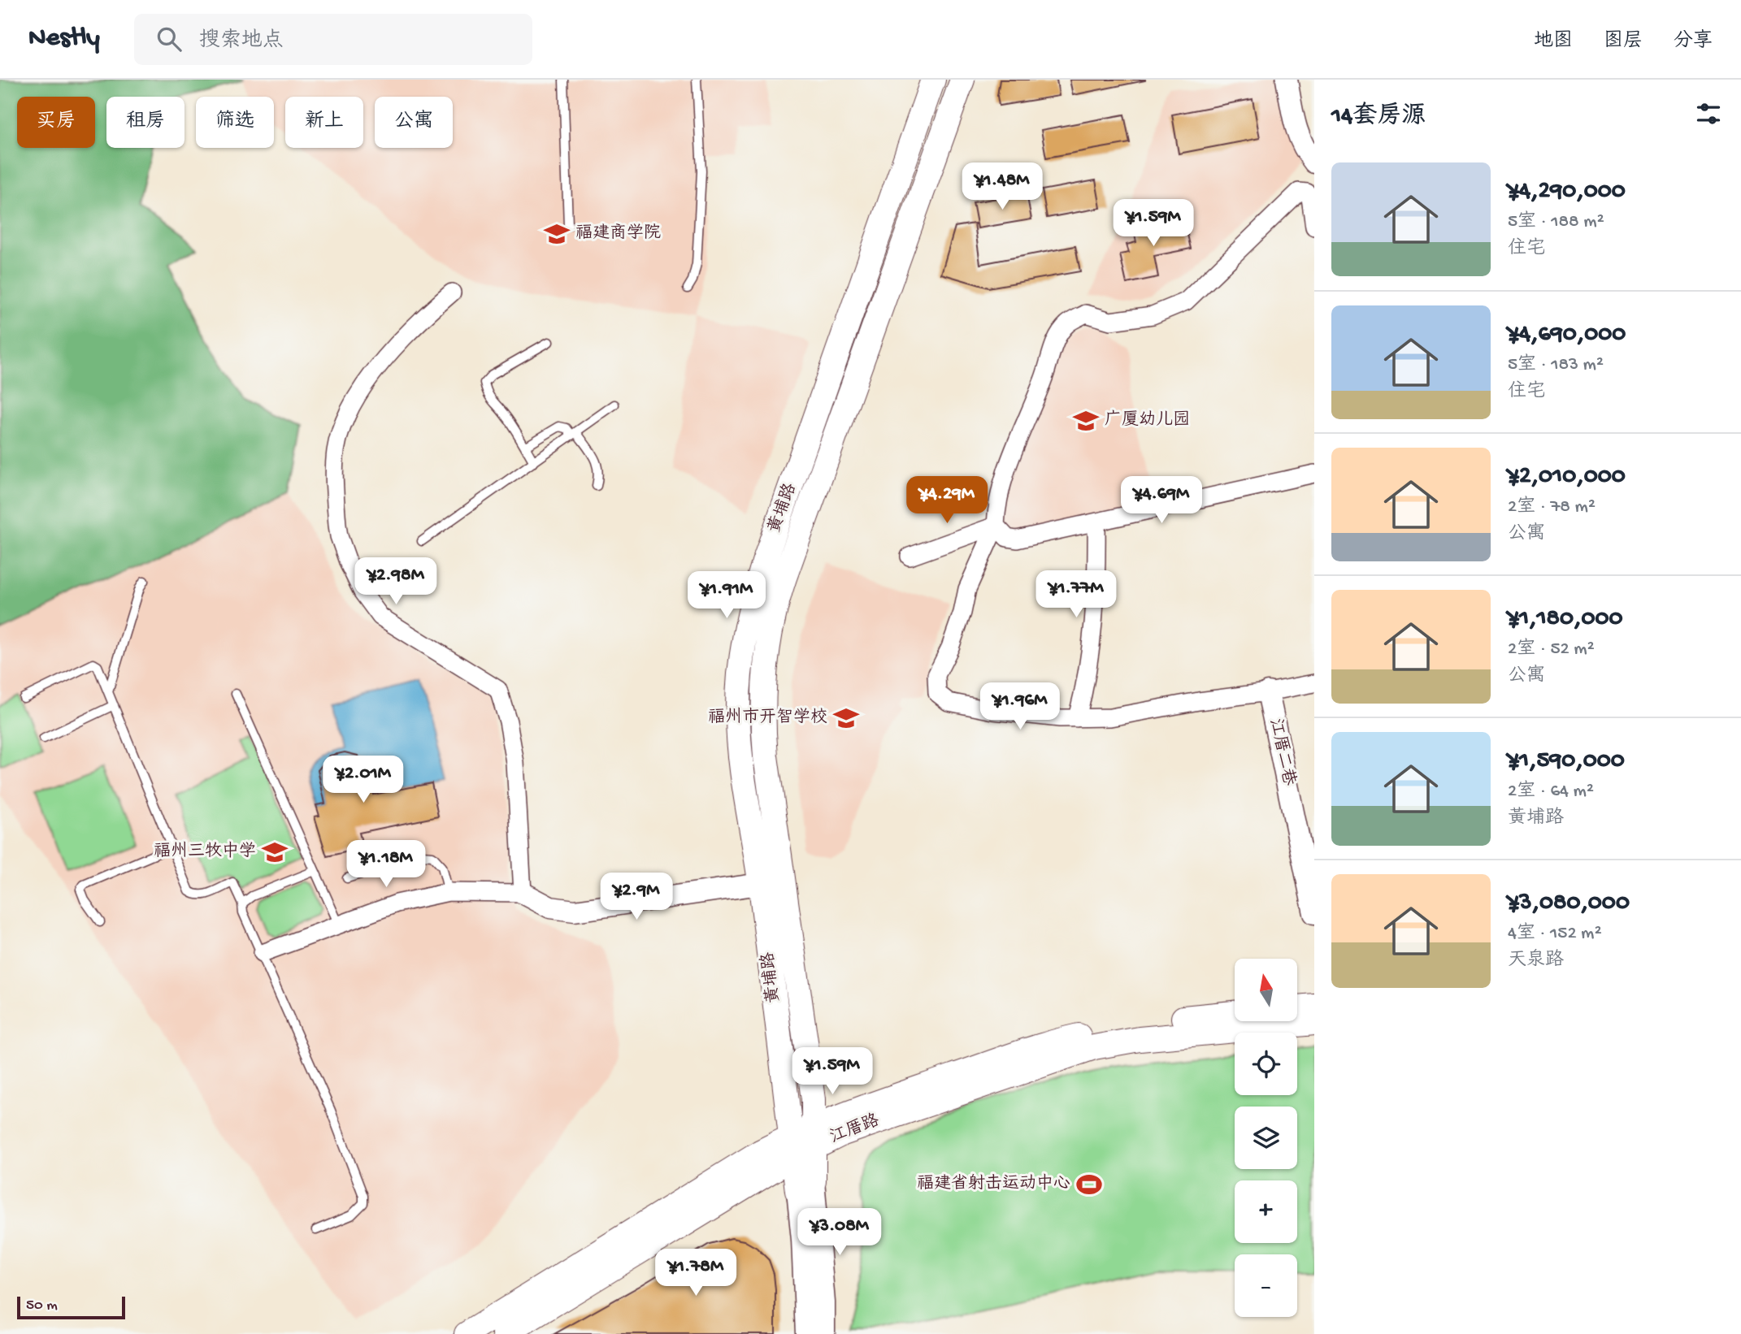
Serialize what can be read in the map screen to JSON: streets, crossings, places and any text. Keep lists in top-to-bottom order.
{
  "streets": {
    "main road": ["黄埔路", "江厝路"],
    "street": ["江厝二巷"]
  },
  "crossings": [
    ["黄埔路", "江厝路"]
  ],
  "places": {
    "school or university": [
      "福建商学院",
      "广厦幼儿园",
      "福州市开智学校",
      "福州三牧中学"
    ],
    "sports": ["福建省射击运动中心"]
  },
  "scale_bar": "50 m",
  "north": "top",
  "page": {
    "header": "Nestly",
    "search": "搜索地点",
    "nav": ["地图", "图层", "分享"],
    "heading": "14套房源",
    "chip": [
      "买房",
      "租房",
      "筛选",
      "新上",
      "公寓"
    ],
    "list": [
      {
        "name": "¥4,290,000",
        "note": "5室 · 188 m² · 住宅"
      },
      {
        "name": "¥4,690,000",
        "note": "5室 · 183 m² · 住宅"
      },
      {
        "name": "¥2,010,000",
        "note": "2室 · 78 m² · 公寓"
      },
      {
        "name": "¥1,180,000",
        "note": "2室 · 52 m² · 公寓"
      },
      {
        "name": "¥1,590,000",
        "note": "2室 · 64 m² · 黄埔路"
      },
      {
        "name": "¥3,080,000",
        "note": "4室 · 152 m² · 天泉路"
      }
    ],
    "price": [
      "¥1.48M",
      "¥1.59M",
      "¥4.29M",
      "¥4.69M",
      "¥2.98M",
      "¥1.77M",
      "¥1.91M",
      "¥1.96M",
      "¥2.01M",
      "¥1.18M",
      "¥2.9M",
      "¥1.59M",
      "¥3.08M",
      "¥1.78M"
    ],
    "map_buttons": ["+", "−"],
    "scale": "50 m"
  }
}
